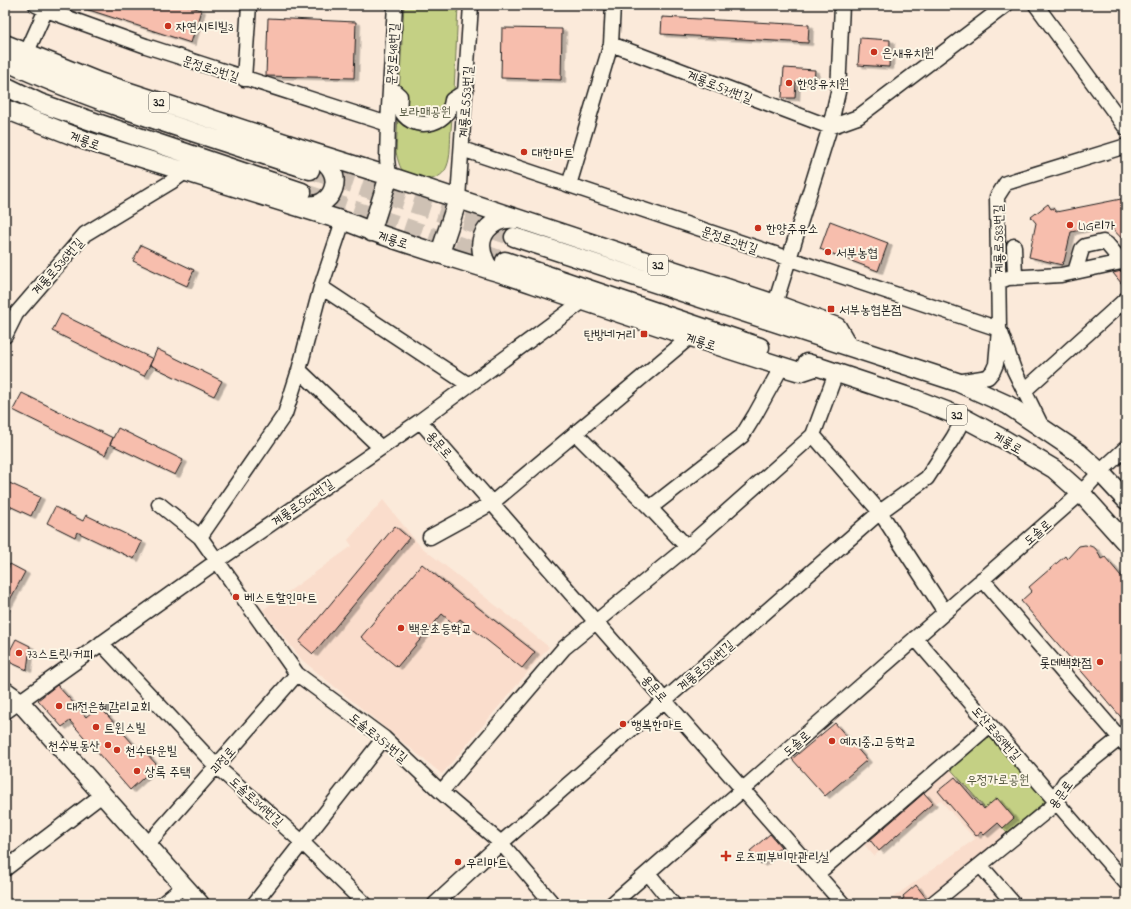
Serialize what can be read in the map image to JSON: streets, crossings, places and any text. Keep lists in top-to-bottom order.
{
  "streets": {
    "main road": ["32", "계룡로"],
    "street": [
      "문정로48번길",
      "문정로2번길",
      "계룡로571번길",
      "계룡로553번길",
      "계룡로583번길",
      "계룡로536번길",
      "용문로",
      "계룡로562번길",
      "도솔로",
      "계룡로584번길",
      "도산로369번길",
      "도솔로357번길",
      "괴정로",
      "도솔로349번길"
    ]
  },
  "crossings": [
    ["문정로48번길", "문정로2번길"],
    ["문정로48번길", "32"],
    ["문정로2번길", "계룡로553번길"],
    ["문정로2번길", "계룡로583번길"],
    ["32", "계룡로553번길"],
    ["32", "계룡로583번길"],
    ["32", "도솔로"],
    ["계룡로", "계룡로536번길"],
    ["계룡로", "계룡로562번길"],
    ["계룡로", "도솔로"],
    ["계룡로", "계룡로584번길"],
    ["용문로", "계룡로562번길"],
    ["용문로", "도솔로"],
    ["용문로", "계룡로584번길"],
    ["용문로", "도산로369번길"],
    ["계룡로562번길", "도솔로357번길"],
    ["계룡로562번길", "도솔로349번길"],
    ["도솔로", "도산로369번길"],
    ["계룡로584번길", "도솔로357번길"],
    ["도솔로357번길", "괴정로"],
    ["괴정로", "도솔로349번길"]
  ],
  "parks": ["보라매공원", "우정가로공원"],
  "places": {
    "other": [
      "자연시티빌3",
      "은새유치원",
      "한양유치원",
      "대한마트",
      "LIG리가",
      "한양주유소",
      "서부농협",
      "베스트할인마트",
      "백운초등학교",
      "73스트릿 커피",
      "롯데백화점",
      "대전은혜감리교회",
      "행복한마트",
      "트윈스빌",
      "예지중.고등학교",
      "천수부동산",
      "천수타운빌",
      "상록 주택",
      "우리마트"
    ],
    "transit": ["서부농협본점", "탄방네거리"],
    "health": ["로즈피부비만관리실"]
  }
}
